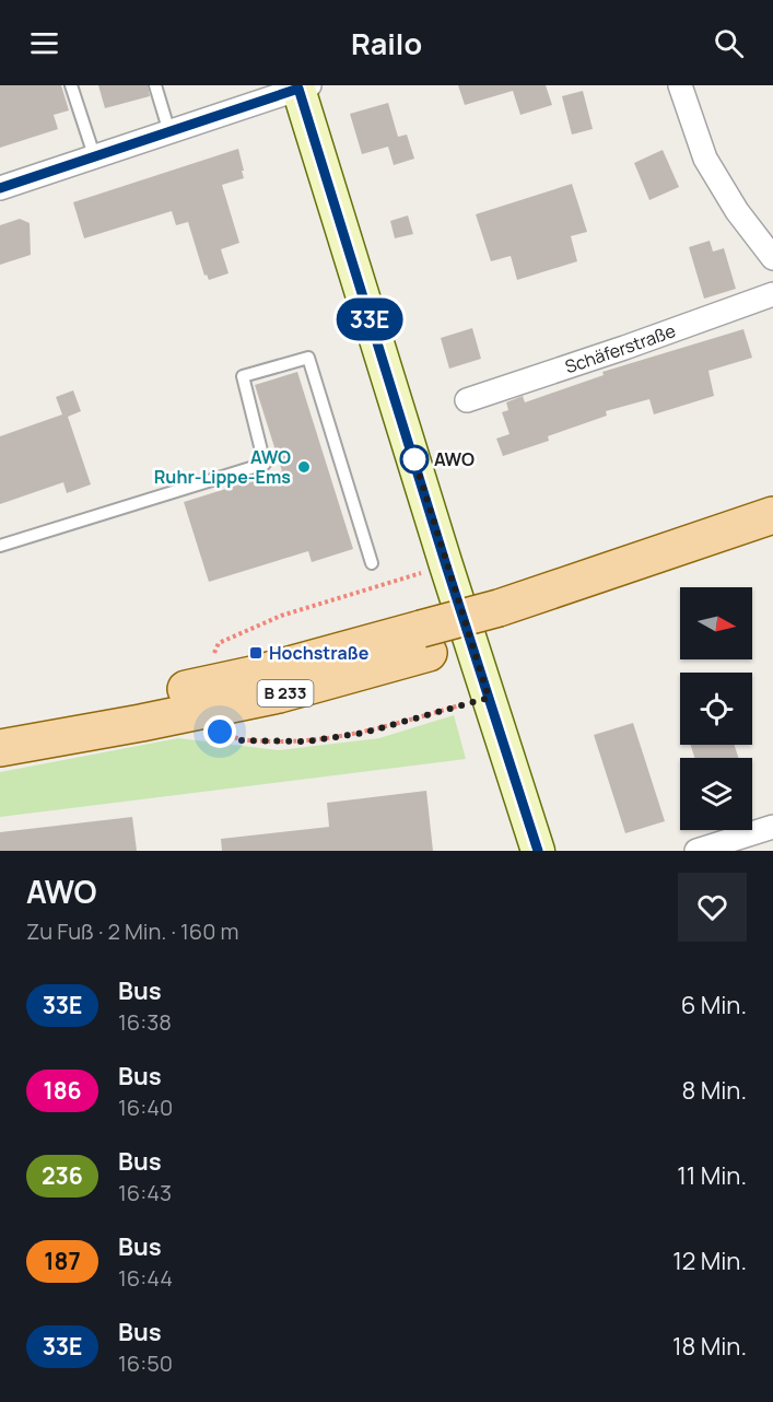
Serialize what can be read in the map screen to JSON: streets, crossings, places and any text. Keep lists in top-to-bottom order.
{
  "streets": {
    "main road": ["B 233"],
    "street": ["Schäferstraße"]
  },
  "places": {
    "other": ["AWO", "AWO Ruhr-Lippe-Ems"],
    "transit": ["Hochstraße"]
  },
  "lines": ["bus line 33E"],
  "north": "right",
  "page": {
    "header": "Railo",
    "on_map": "33E",
    "heading": ["AWO", "Zu Fuß · 2 Min. · 160 m"],
    "list": [
      {
        "mark": "33E",
        "name": "Bus",
        "note": "16:38",
        "value": "6 Min."
      },
      {
        "mark": "186",
        "name": "Bus",
        "note": "16:40",
        "value": "8 Min."
      },
      {
        "mark": "236",
        "name": "Bus",
        "note": "16:43",
        "value": "11 Min."
      },
      {
        "mark": "187",
        "name": "Bus",
        "note": "16:44",
        "value": "12 Min."
      },
      {
        "mark": "33E",
        "name": "Bus",
        "note": "16:50",
        "value": "18 Min."
      }
    ]
  }
}
